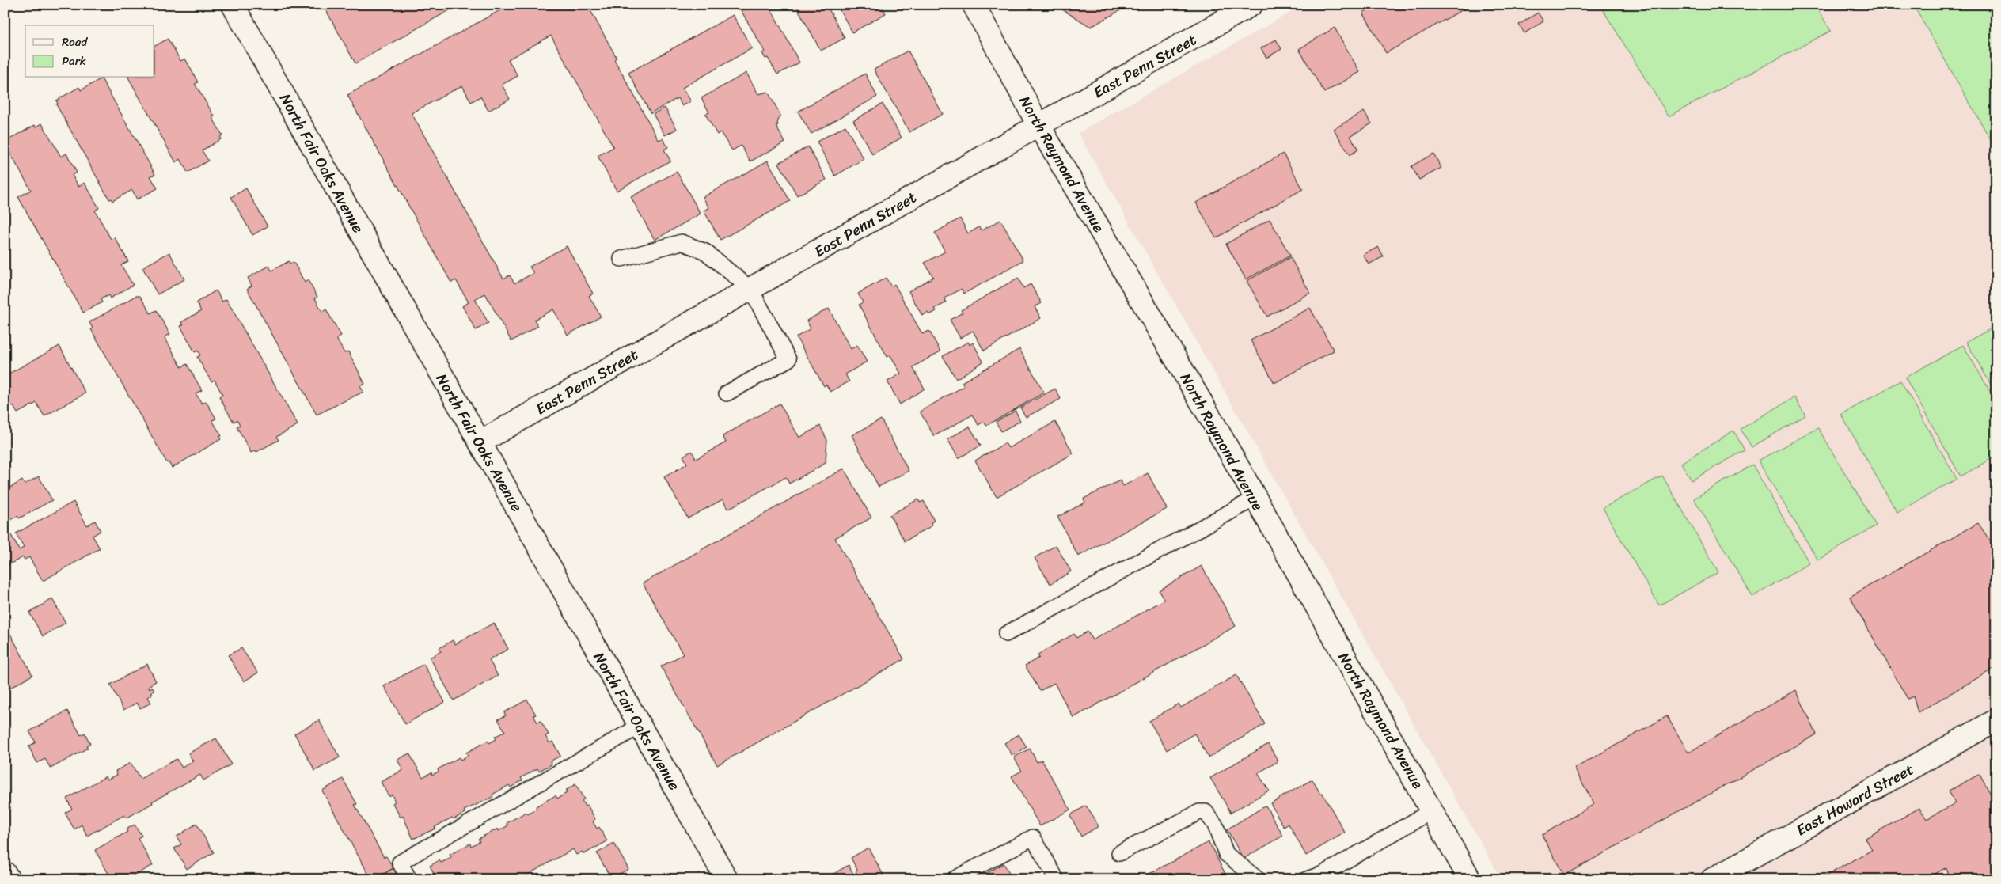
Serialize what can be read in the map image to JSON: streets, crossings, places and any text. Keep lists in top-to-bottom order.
{
  "streets": {
    "street": [
      "East Penn Street",
      "North Fair Oaks Avenue",
      "North Raymond Avenue",
      "East Howard Street"
    ]
  },
  "crossings": [
    ["East Penn Street", "North Fair Oaks Avenue"],
    ["East Penn Street", "North Raymond Avenue"]
  ],
  "legend": ["Road", "Park"]
}
